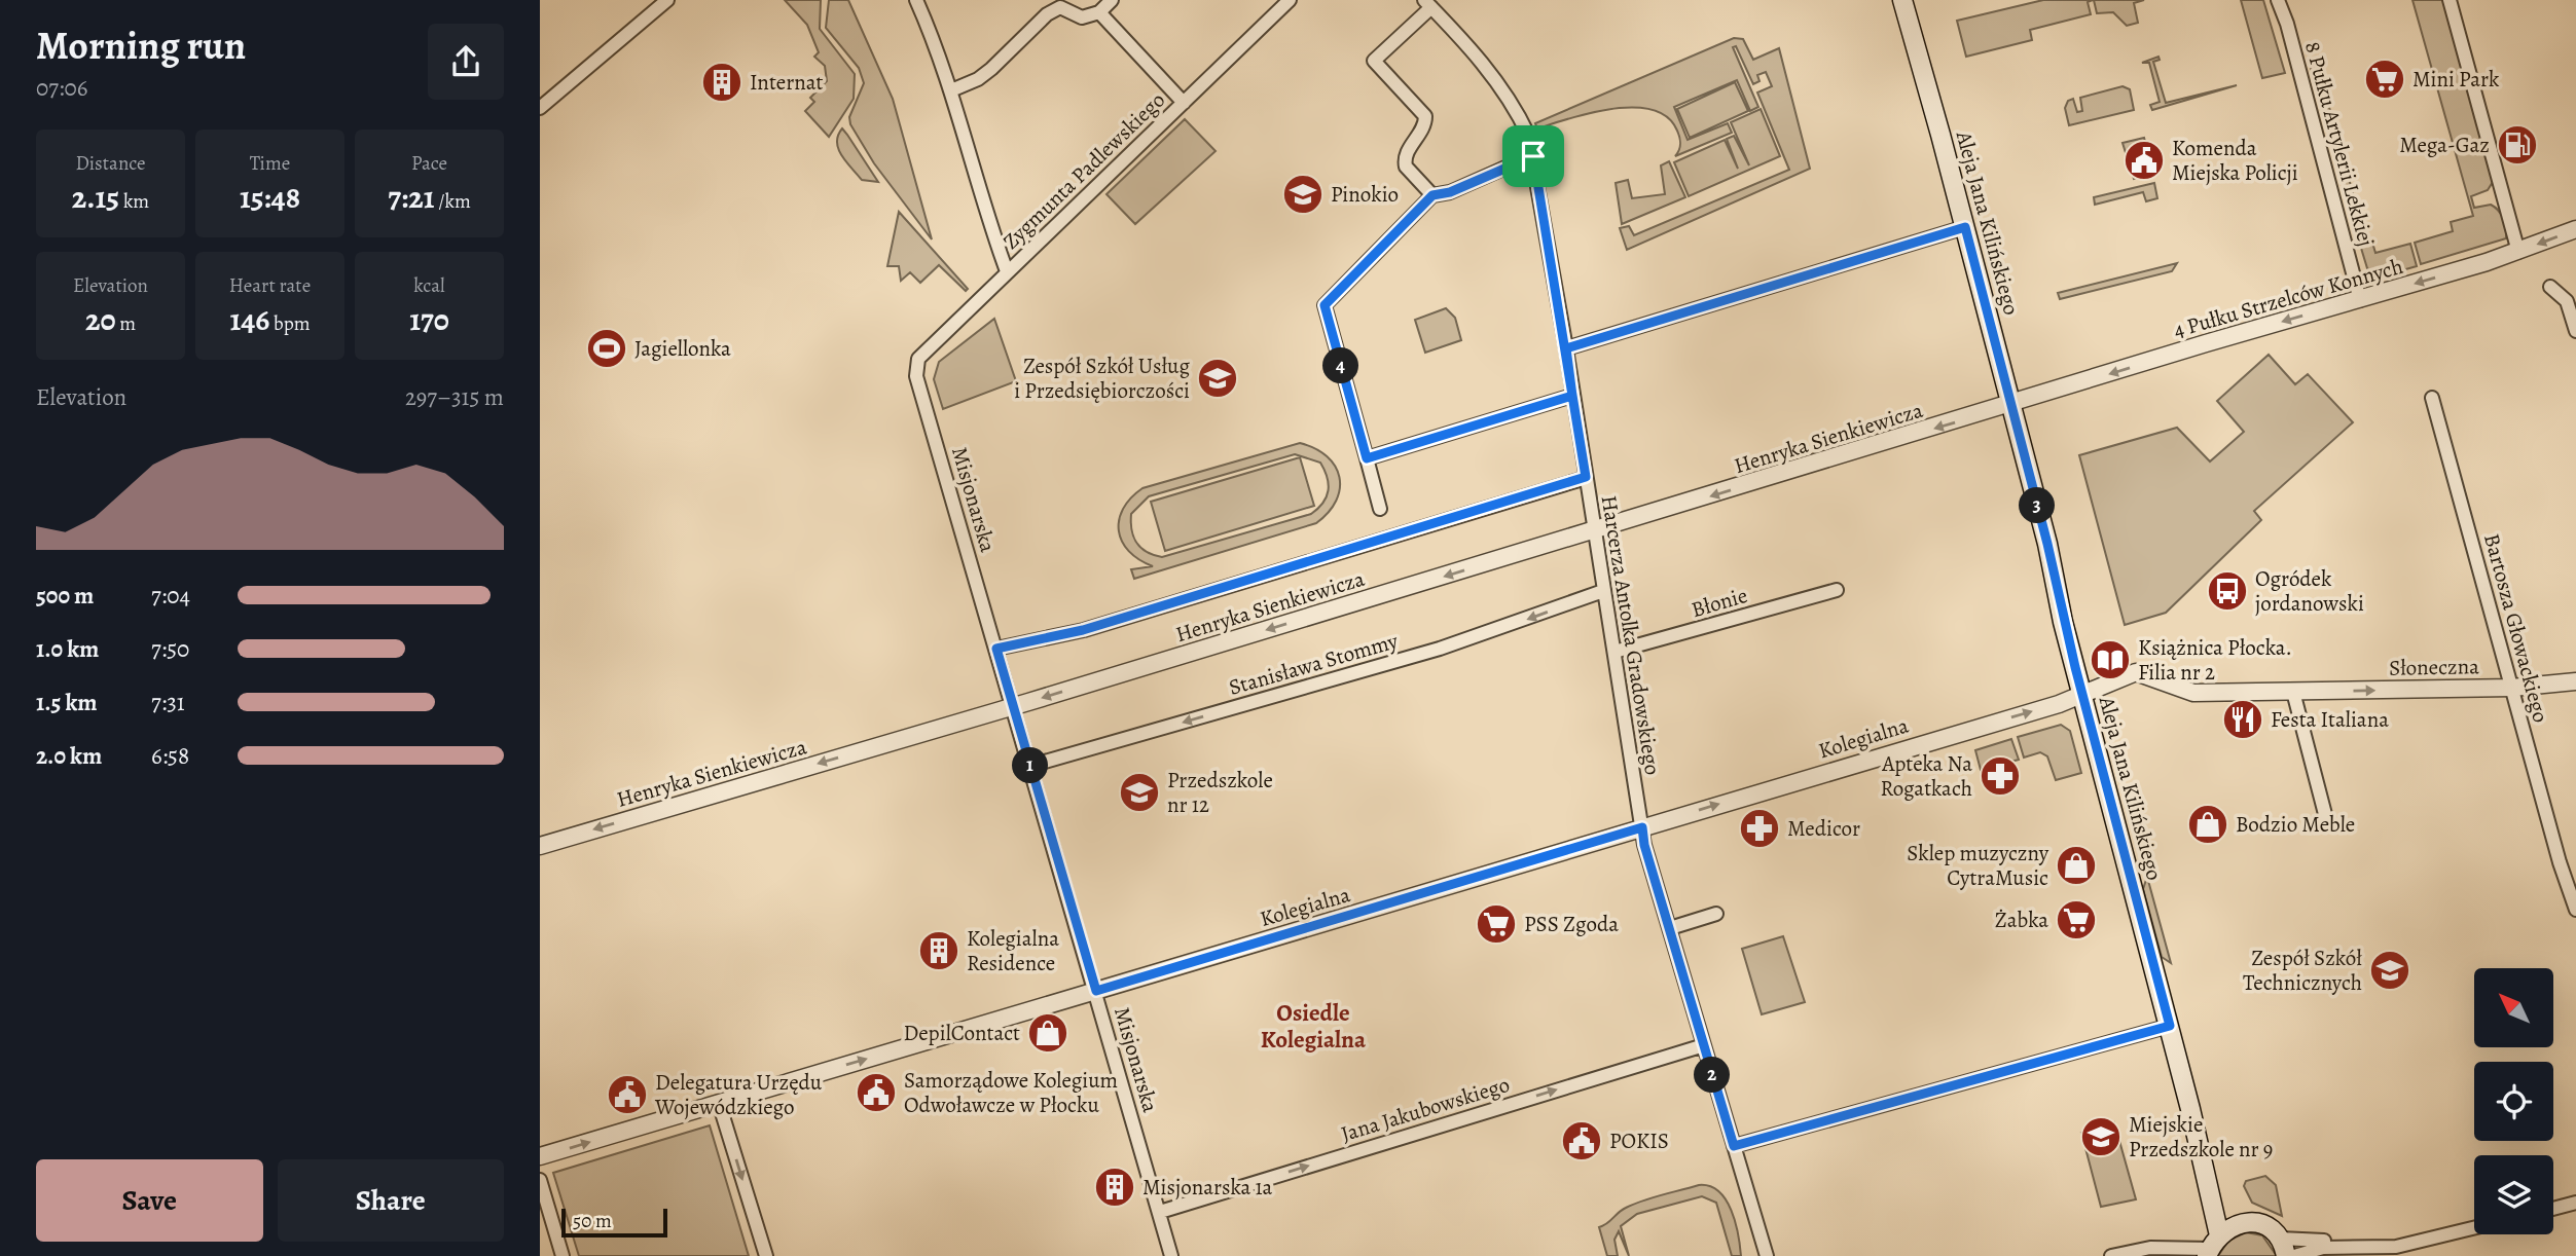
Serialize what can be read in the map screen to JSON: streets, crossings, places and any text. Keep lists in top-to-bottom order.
{
  "streets": {
    "main road": ["Aleja Jana Kilińskiego"],
    "street": [
      "8 Pułku Artylerii Lekkiej",
      "Zygmunta Padlewskiego",
      "4 Pułku Strzelców Konnych",
      "Henryka Sienkiewicza",
      "Misjonarska",
      "Błonie",
      "Bartosza Głowackiego",
      "Harcerza Antolka Gradowskiego",
      "Stanisława Stommy",
      "Słoneczna",
      "Kolegialna",
      "Jana Jakubowskiego"
    ]
  },
  "crossings": [
    ["8 Pułku Artylerii Lekkiej", "4 Pułku Strzelców Konnych"],
    ["Zygmunta Padlewskiego", "Misjonarska"],
    ["Aleja Jana Kilińskiego", "4 Pułku Strzelców Konnych"],
    ["Aleja Jana Kilińskiego", "Henryka Sienkiewicza"],
    ["Aleja Jana Kilińskiego", "Kolegialna"],
    ["4 Pułku Strzelców Konnych", "Henryka Sienkiewicza"],
    ["Henryka Sienkiewicza", "Misjonarska"],
    ["Henryka Sienkiewicza", "Harcerza Antolka Gradowskiego"],
    ["Misjonarska", "Stanisława Stommy"],
    ["Misjonarska", "Kolegialna"],
    ["Misjonarska", "Jana Jakubowskiego"],
    ["Błonie", "Harcerza Antolka Gradowskiego"],
    ["Bartosza Głowackiego", "Słoneczna"],
    ["Harcerza Antolka Gradowskiego", "Stanisława Stommy"],
    ["Harcerza Antolka Gradowskiego", "Kolegialna"],
    ["Harcerza Antolka Gradowskiego", "Jana Jakubowskiego"],
    ["Słoneczna", "Kolegialna"]
  ],
  "one_way": [
    "4 Pułku Strzelców Konnych",
    "Stanisława Stommy",
    "Słoneczna",
    "Kolegialna",
    "Jana Jakubowskiego"
  ],
  "districts": ["Osiedle Kolegialna"],
  "places": {
    "supermarket": ["Mini Park", "Żabka", "PSS Zgoda"],
    "building": ["Internat", "Kolegialna Residence", "Misjonarska 1a"],
    "fuel station": ["Mega-Gaz"],
    "public building": [
      "Komenda Miejska Policji",
      "Samorządowe Kolegium Odwoławcze w Płocku",
      "Delegatura Urzędu Wojewódzkiego",
      "POKIS"
    ],
    "school or university": [
      "Pinokio",
      "Zespół Szkół Usług i Przedsiębiorczości",
      "Przedszkole nr 12",
      "Zespół Szkół Technicznych",
      "Miejskie Przedszkole nr 9"
    ],
    "sports": ["Jagiellonka"],
    "bus stop": ["Ogródek jordanowski"],
    "library": ["Książnica Płocka. Filia nr 2"],
    "restaurant": ["Festa Italiana"],
    "pharmacy": ["Apteka Na Rogatkach", "Medicor"],
    "shop": ["Bodzio Meble", "Sklep muzyczny CytraMusic", "DepilContact"]
  },
  "scale_bar": "50 m",
  "north": "top left",
  "page": {
    "heading": ["Morning run", "07:06"],
    "stats": [
      ["Distance", "2.15 km"],
      ["Time", "15:48"],
      ["Pace", "7:21 /km"],
      ["Elevation", "20 m"],
      ["Heart rate", "146 bpm"],
      ["kcal", "170"]
    ],
    "pins": [
      "4",
      "3",
      "1",
      "2"
    ],
    "chart": ["Elevation", "297–315 m"],
    "list": [
      {
        "name": "500 m",
        "note": "7:04"
      },
      {
        "name": "1.0 km",
        "note": "7:50"
      },
      {
        "name": "1.5 km",
        "note": "7:31"
      },
      {
        "name": "2.0 km",
        "note": "6:58"
      }
    ],
    "buttons": ["Save", "Share"],
    "scale": "50 m"
  }
}
